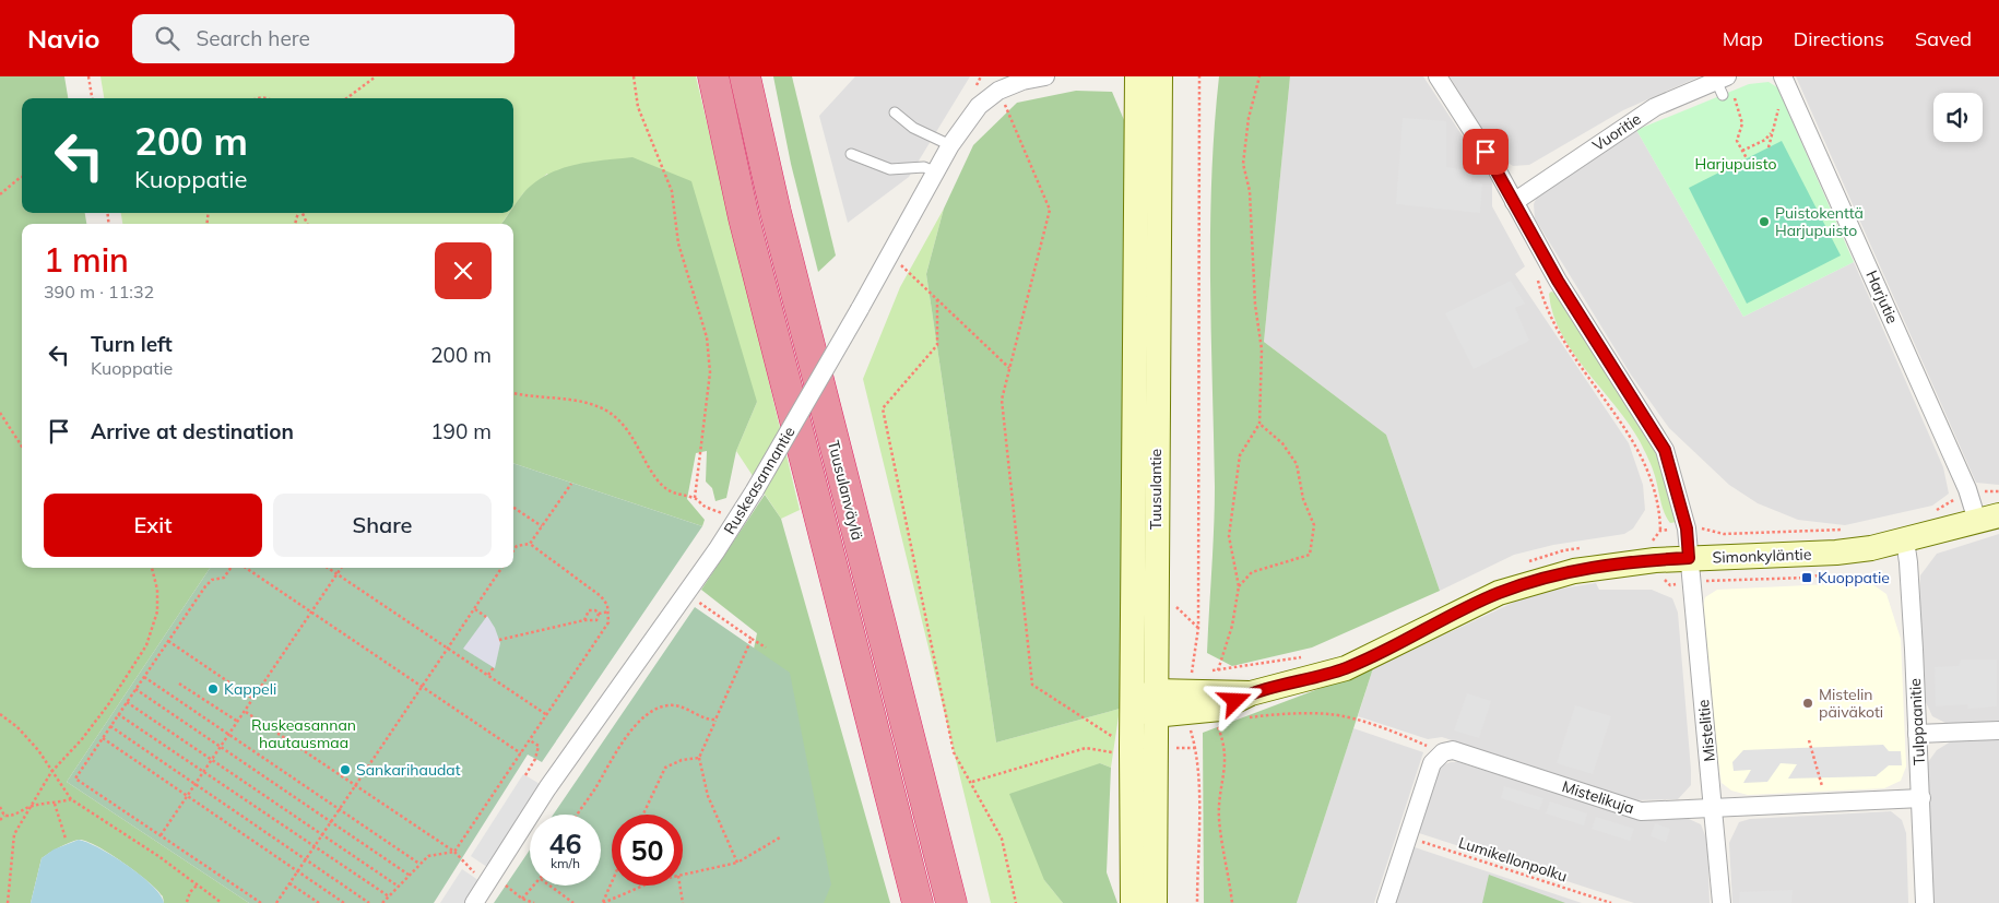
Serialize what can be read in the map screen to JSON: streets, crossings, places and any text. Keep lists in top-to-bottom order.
{
  "streets": {
    "highway": ["Tuusulanväylä"],
    "main road": ["Tuusulantie", "Simonkyläntie"],
    "street": [
      "Vuoritie",
      "Harjutie",
      "Ruskeasannantie",
      "Tulppaanitie",
      "Mistelitie",
      "Mistelikuja"
    ],
    "path": ["Lumikellonpolku"]
  },
  "crossings": [
    ["Harjutie", "Simonkyläntie"],
    ["Tuusulantie", "Simonkyläntie"],
    ["Simonkyläntie", "Tulppaanitie"],
    ["Simonkyläntie", "Mistelitie"],
    ["Tulppaanitie", "Mistelikuja"],
    ["Mistelitie", "Mistelikuja"]
  ],
  "parks": ["Harjupuisto", "Ruskeasannan hautausmaa"],
  "places": {
    "other": [
      "Puistokenttä Harjupuisto",
      "Kappeli",
      "Mistelin päiväkoti",
      "Sankarihaudat"
    ],
    "transit": ["Kuoppatie"]
  },
  "page": {
    "header": "Navio",
    "search": "Search here",
    "nav": ["Map", "Directions", "Saved"],
    "turn": ["200 m", "Kuoppatie"],
    "heading": ["1 min", "390 m · 11:32"],
    "list": [
      {
        "name": "Turn left",
        "note": "Kuoppatie",
        "value": "200 m"
      },
      {
        "name": "Arrive at destination",
        "value": "190 m"
      }
    ],
    "buttons": ["Exit", "Share"],
    "speed": "46 km/h",
    "limit": "50"
  }
}
